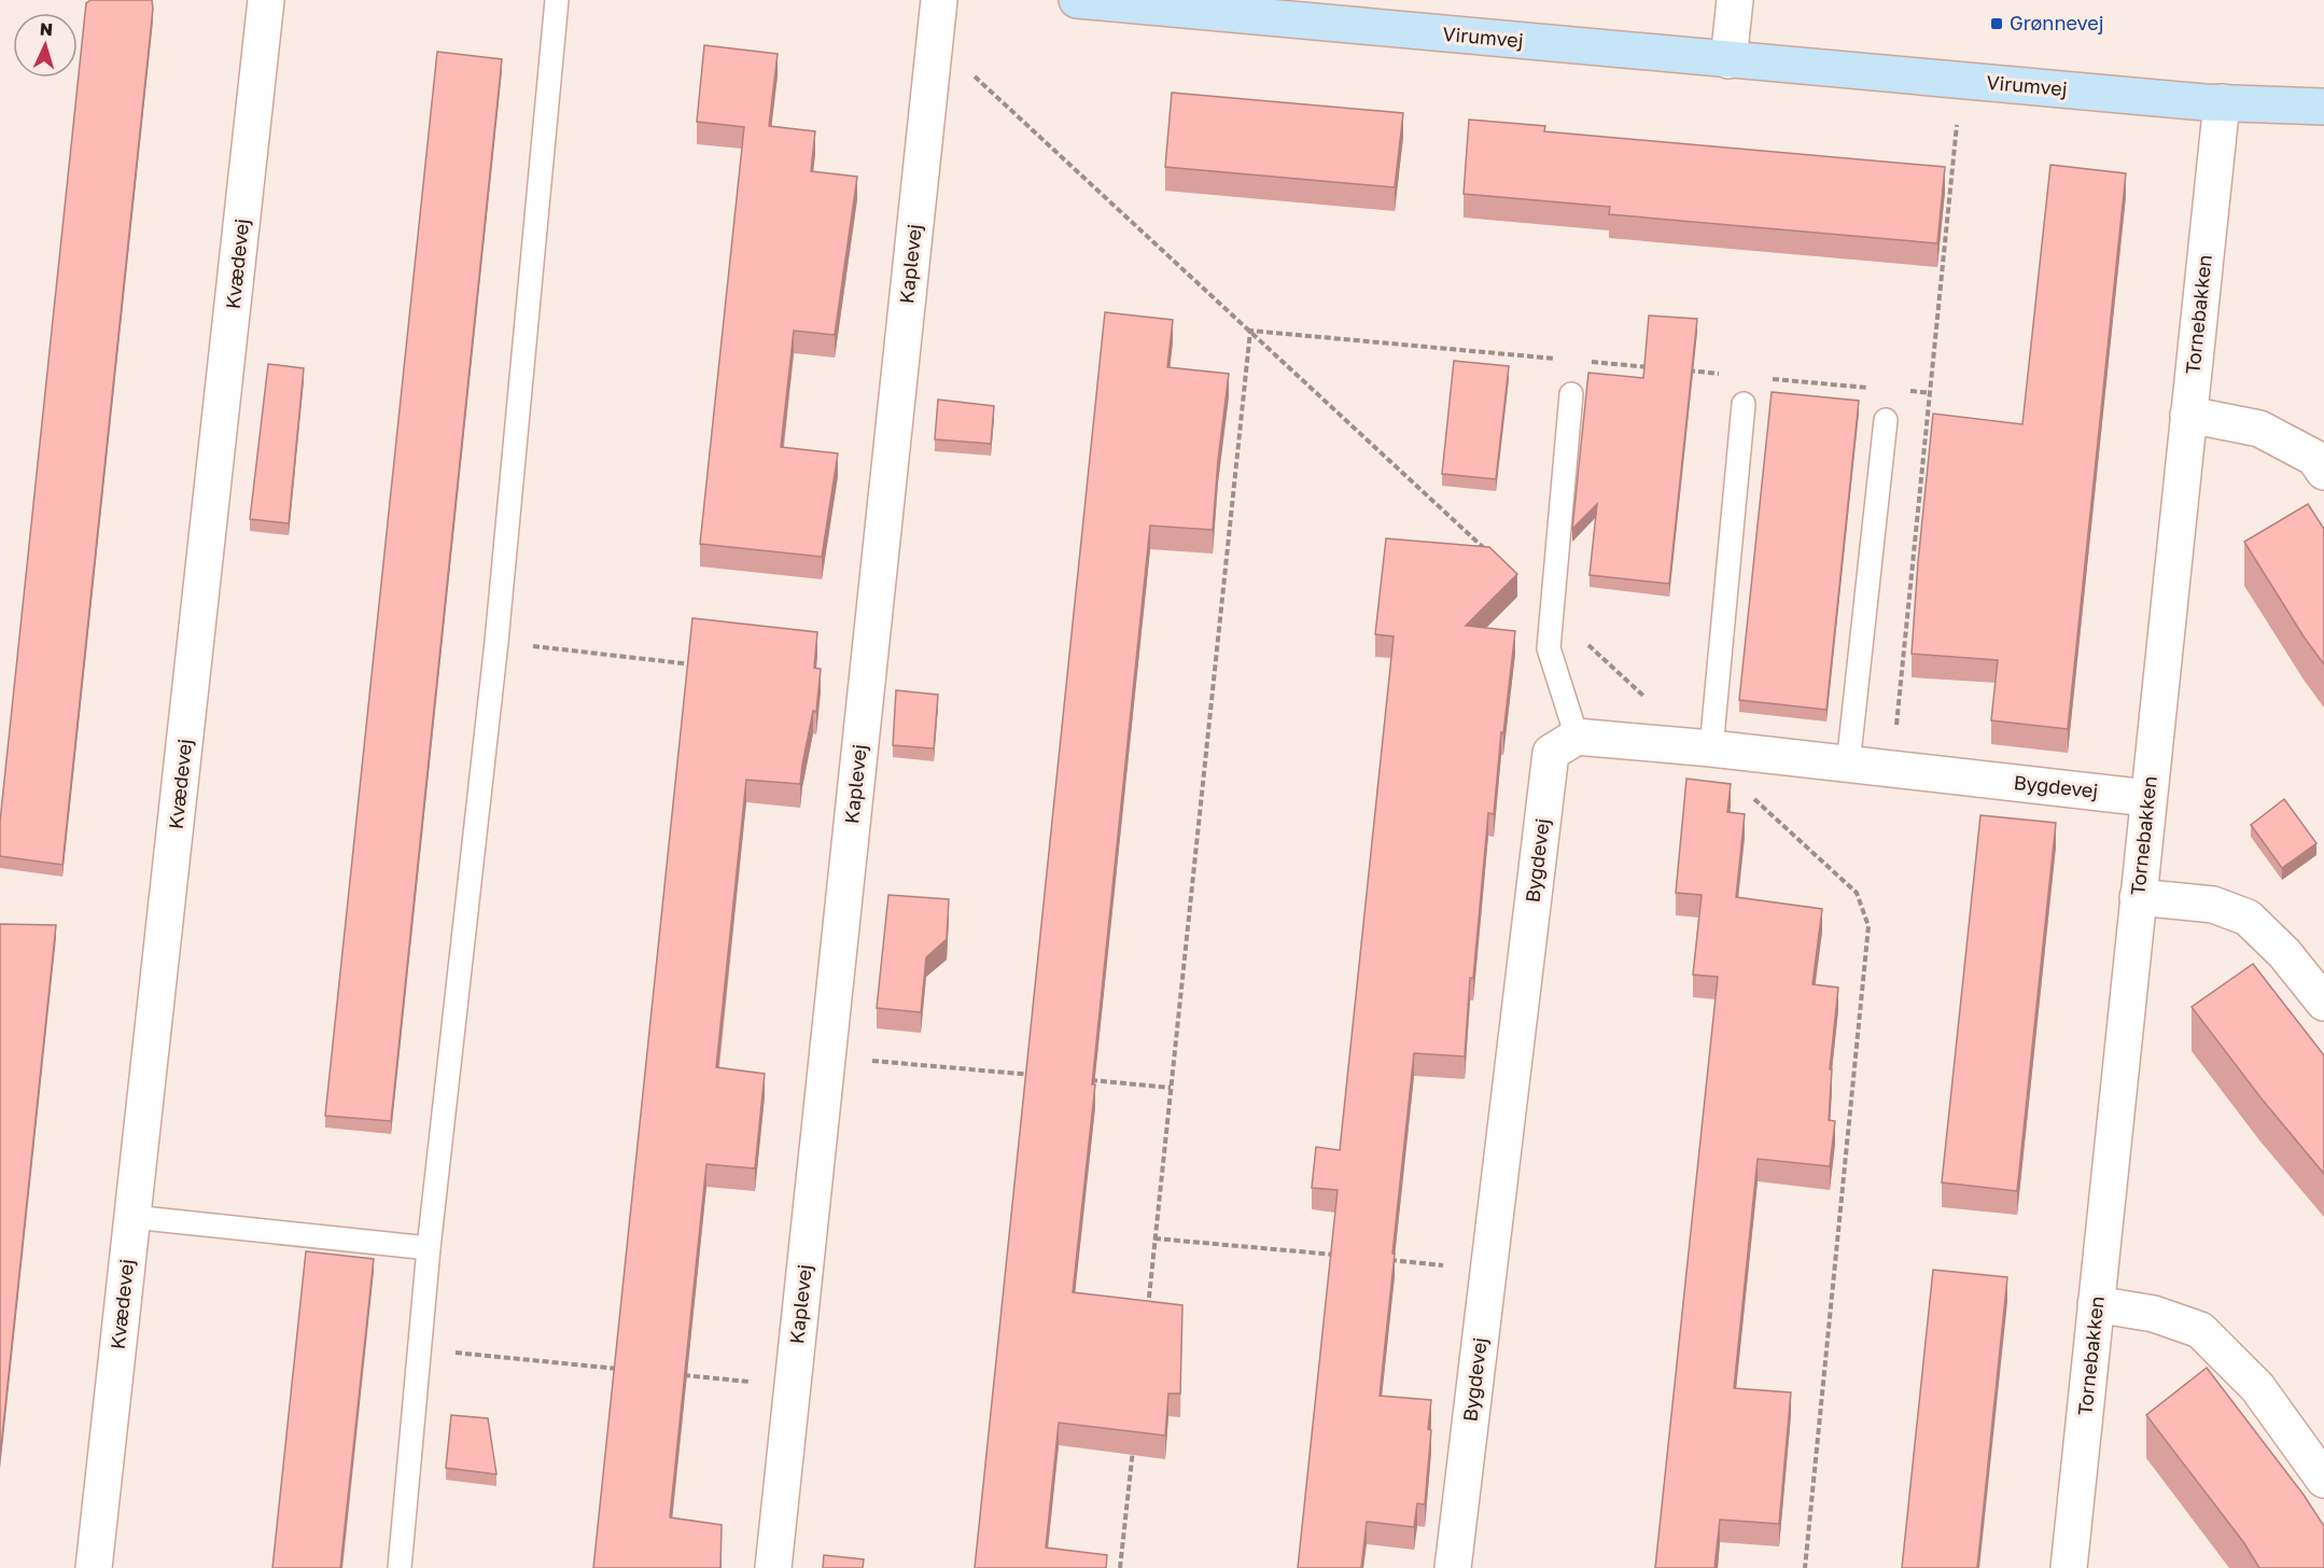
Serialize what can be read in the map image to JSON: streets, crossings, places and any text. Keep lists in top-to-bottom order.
{
  "streets": {
    "street": [
      "Virumvej",
      "Kvædevej",
      "Kaplevej",
      "Tornebakken",
      "Bygdevej"
    ]
  },
  "crossings": [
    ["Virumvej", "Tornebakken"],
    ["Tornebakken", "Bygdevej"]
  ],
  "places": {
    "transit": ["Grønnevej"]
  },
  "north": "top"
}
